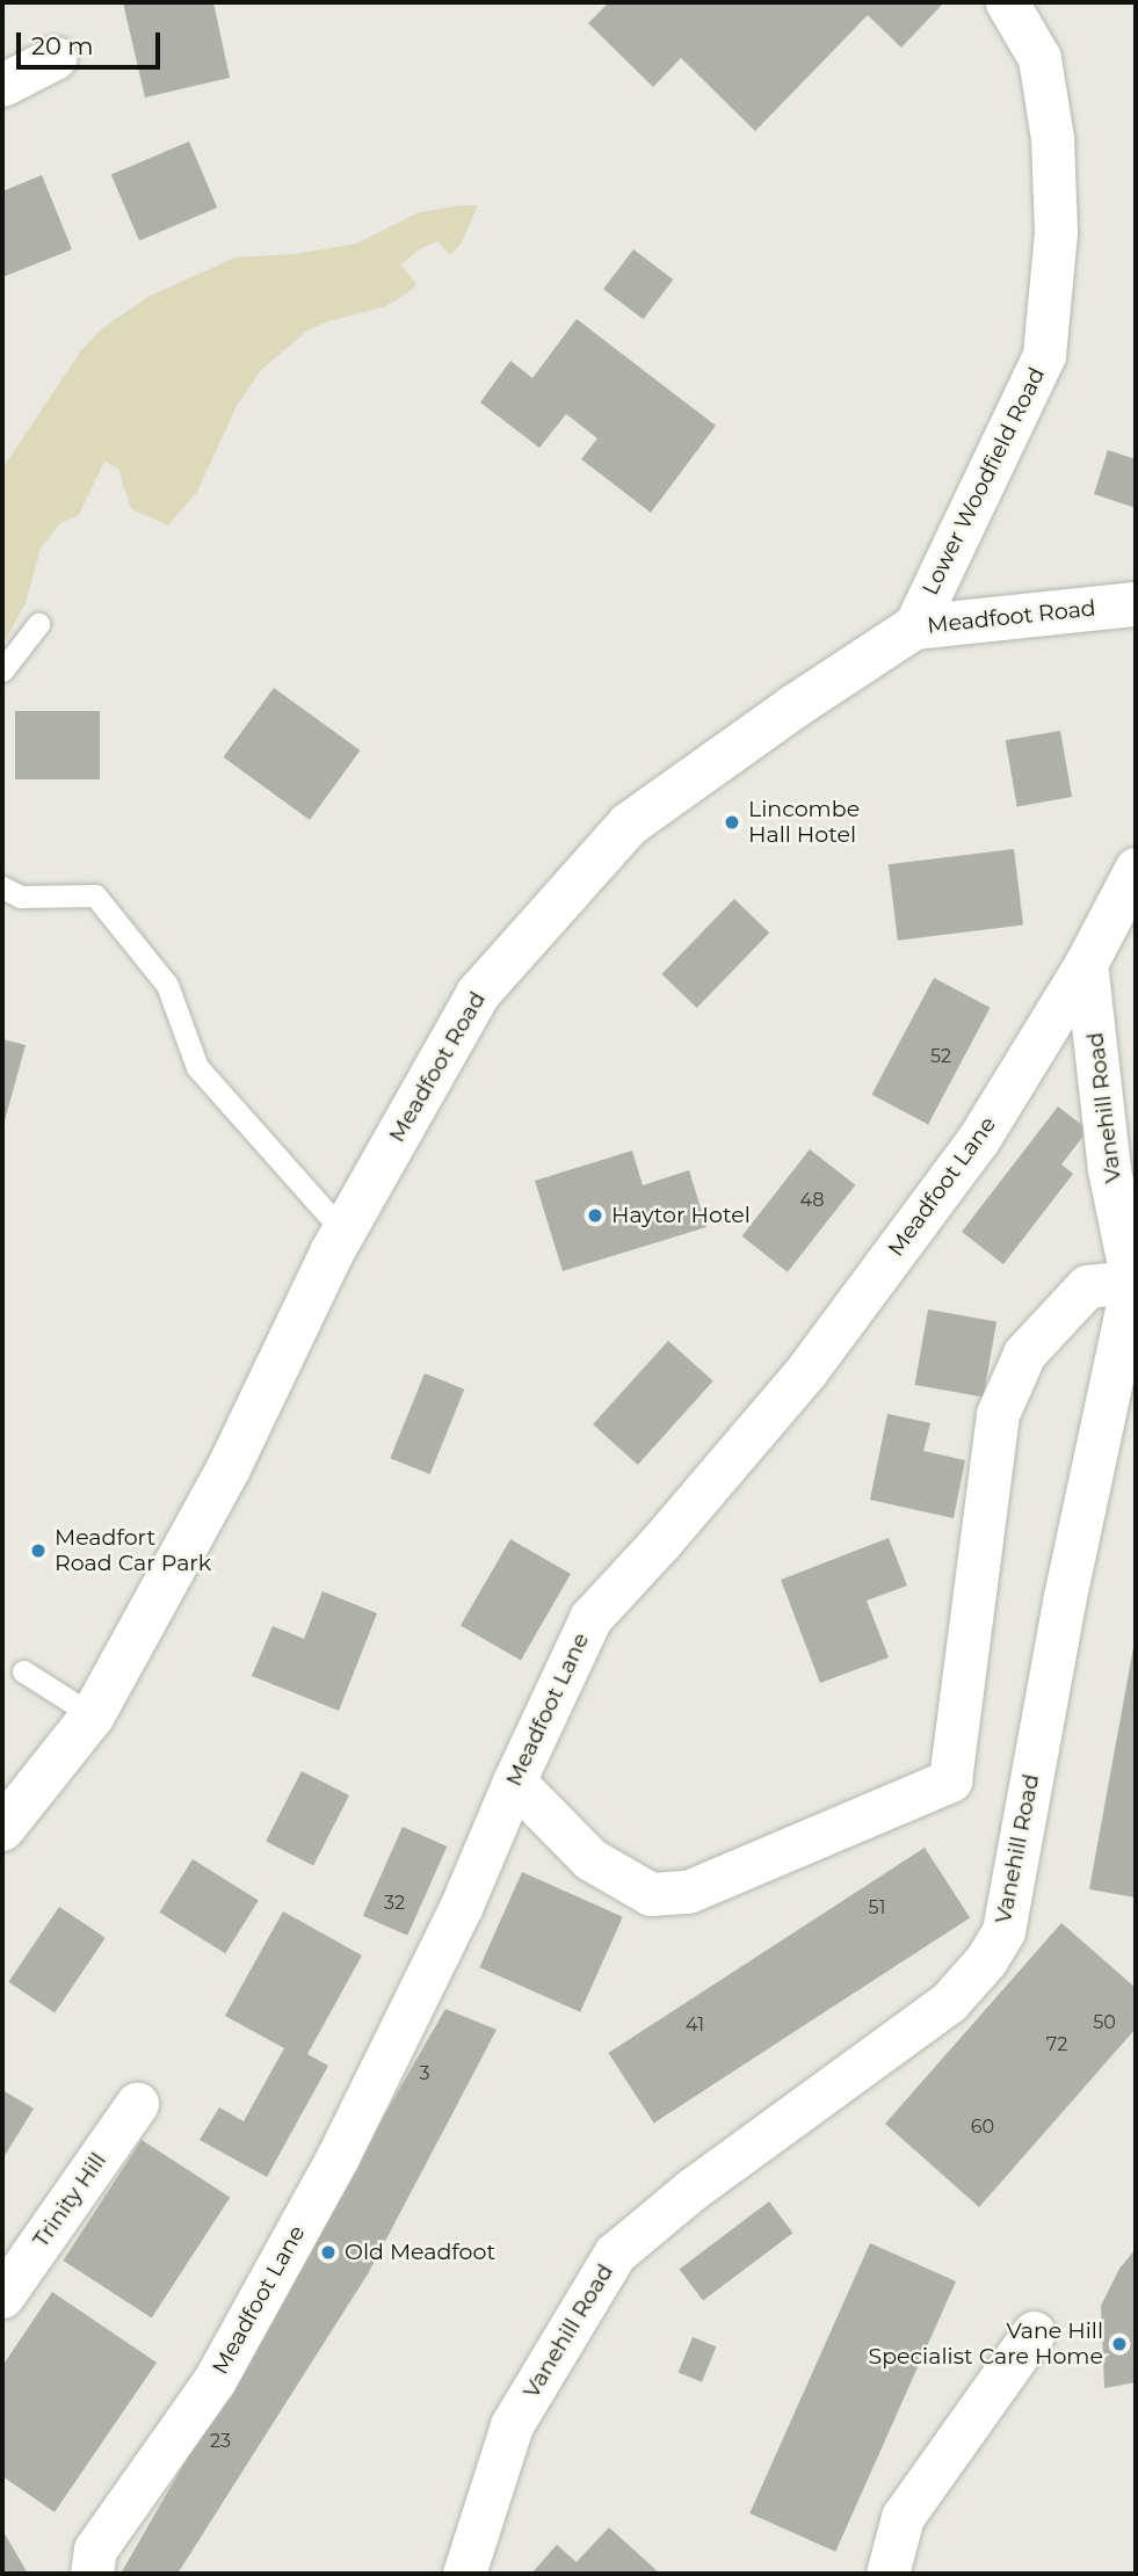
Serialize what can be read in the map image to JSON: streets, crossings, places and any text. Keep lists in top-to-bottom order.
{
  "streets": {
    "street": [
      "Lower Woodfield Road",
      "Meadfoot Road",
      "Vanehill Road",
      "Meadfoot Lane",
      "Trinity Hill"
    ]
  },
  "crossings": [
    ["Lower Woodfield Road", "Meadfoot Road"],
    ["Vanehill Road", "Meadfoot Lane"]
  ],
  "places": [
    "Lincombe Hall Hotel",
    "Haytor Hotel",
    "Meadfort Road Car Park",
    "Old Meadfoot",
    "Vane Hill Specialist Care Home"
  ],
  "house_numbers": [
    "52",
    "48",
    "32",
    "51",
    "50",
    "41",
    "72",
    "3",
    "60",
    "23"
  ],
  "scale_bar": "20 m"
}
